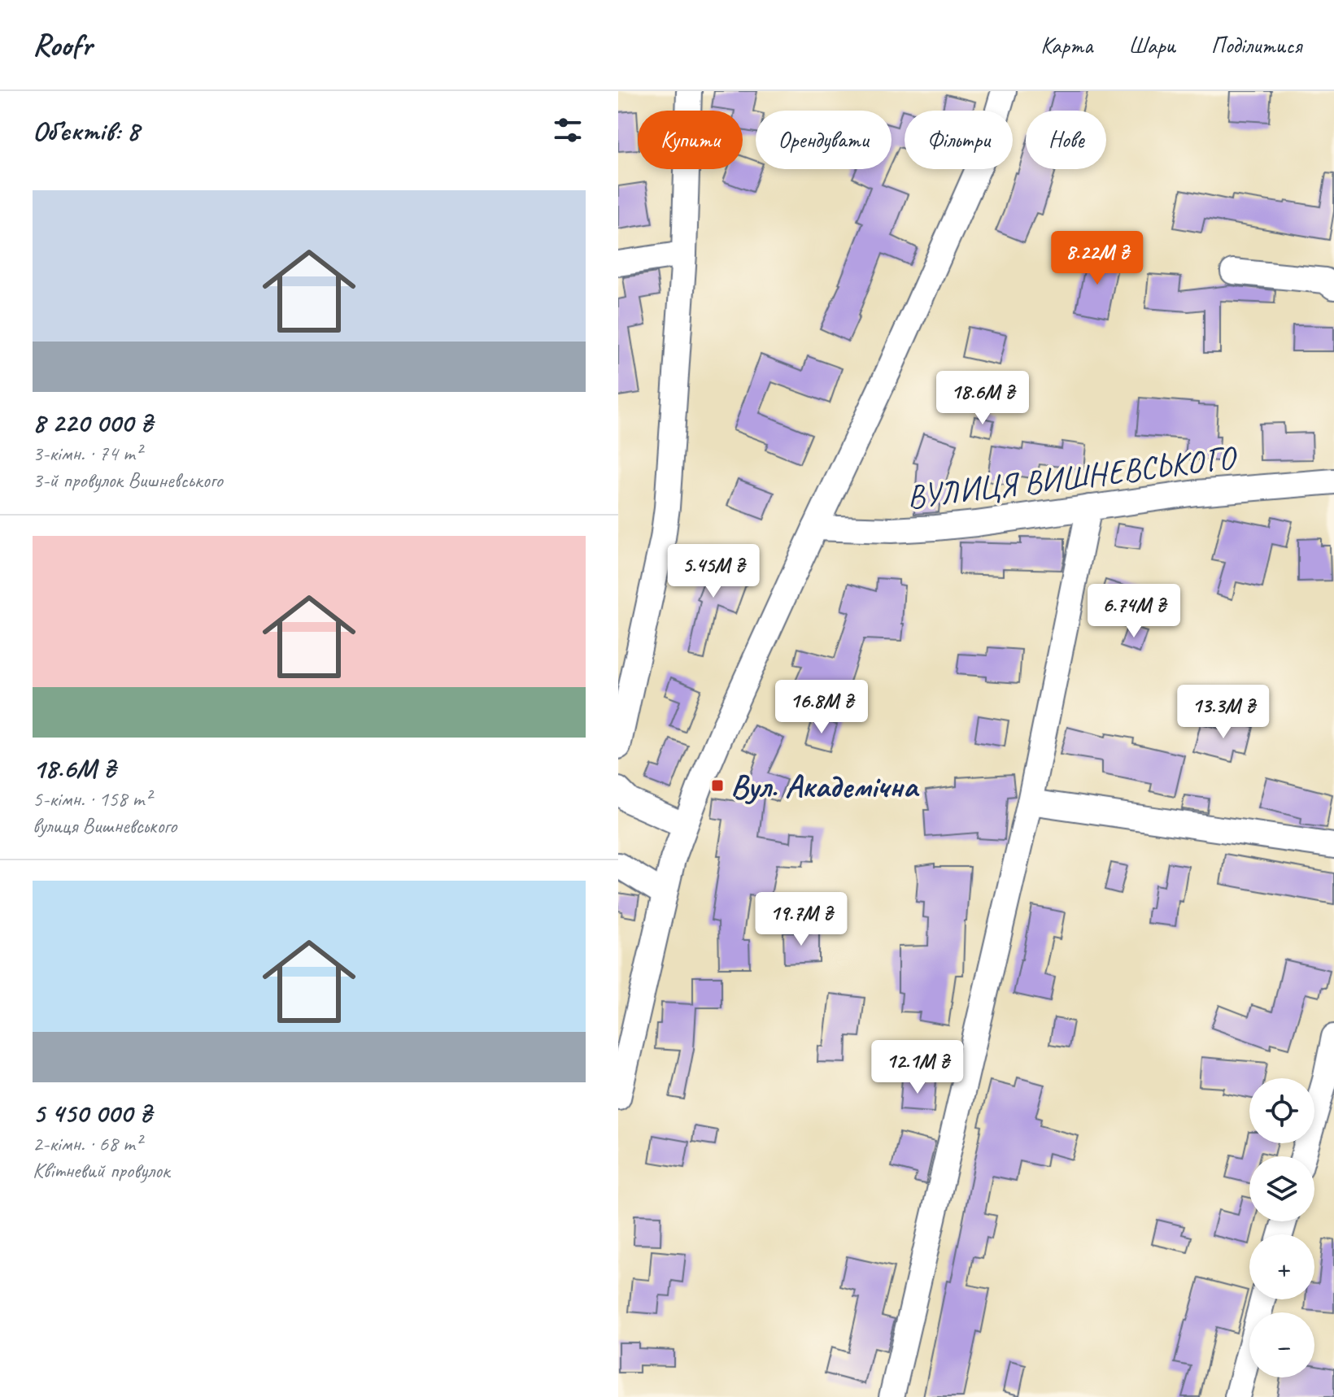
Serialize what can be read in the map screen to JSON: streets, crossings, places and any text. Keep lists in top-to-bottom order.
{
  "streets": {
    "street": ["ВУЛИЦЯ ВИШНЕВСЬКОГО"]
  },
  "places": {
    "transit": ["Вул. Академічна"]
  },
  "page": {
    "header": "Roofr",
    "nav": ["Карта", "Шари", "Поділитися"],
    "heading": "Об’єктів: 8",
    "chip": [
      "Купити",
      "Орендувати",
      "Фільтри",
      "Нове"
    ],
    "list": [
      {
        "name": "8 220 000 ₴",
        "note": "3-кімн. · 74 m² · 3-й провулок Вишневського"
      },
      {
        "name": "18.6M ₴",
        "note": "5-кімн. · 158 m² · вулиця Вишневського"
      },
      {
        "name": "5 450 000 ₴",
        "note": "2-кімн. · 68 m² · Квітневий провулок"
      }
    ],
    "price": [
      "8.22M ₴",
      "18.6M ₴",
      "5.45M ₴",
      "6.74M ₴",
      "16.8M ₴",
      "13.3M ₴",
      "19.7M ₴",
      "12.1M ₴"
    ],
    "map_buttons": ["+", "−"]
  }
}
